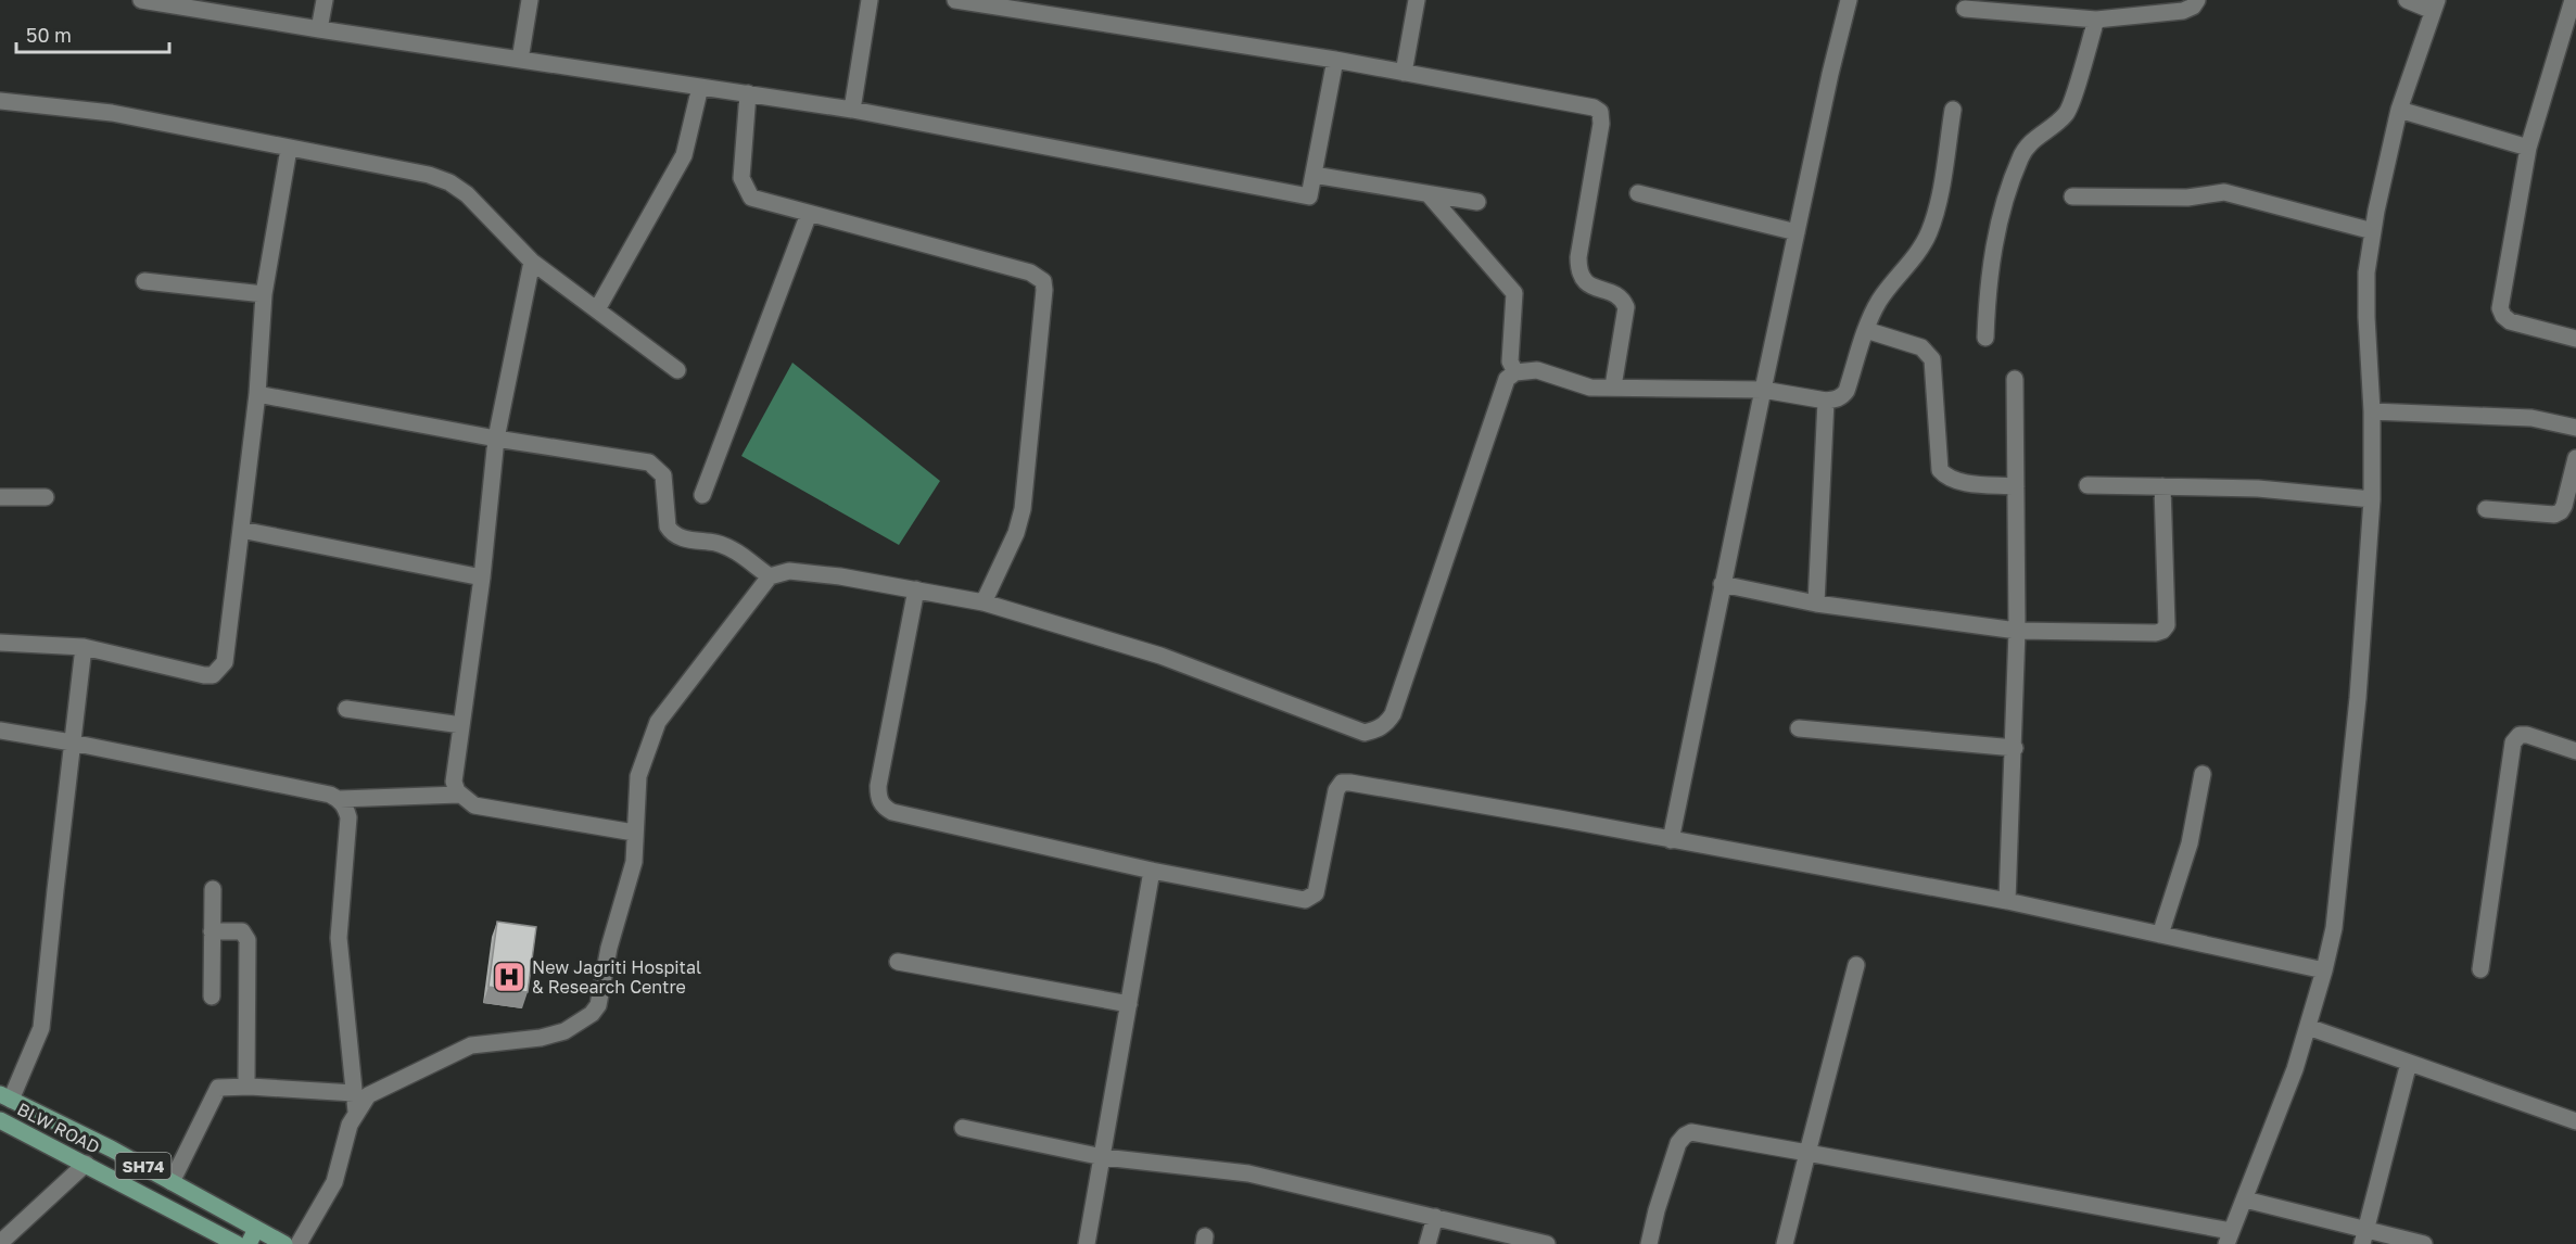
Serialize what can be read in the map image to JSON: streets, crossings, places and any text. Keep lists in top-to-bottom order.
{
  "streets": {
    "main road": ["BLW ROAD", "SH74"]
  },
  "places": {
    "hospital": ["New Jagriti Hospital & Research Centre"]
  },
  "scale_bar": "50 m"
}
